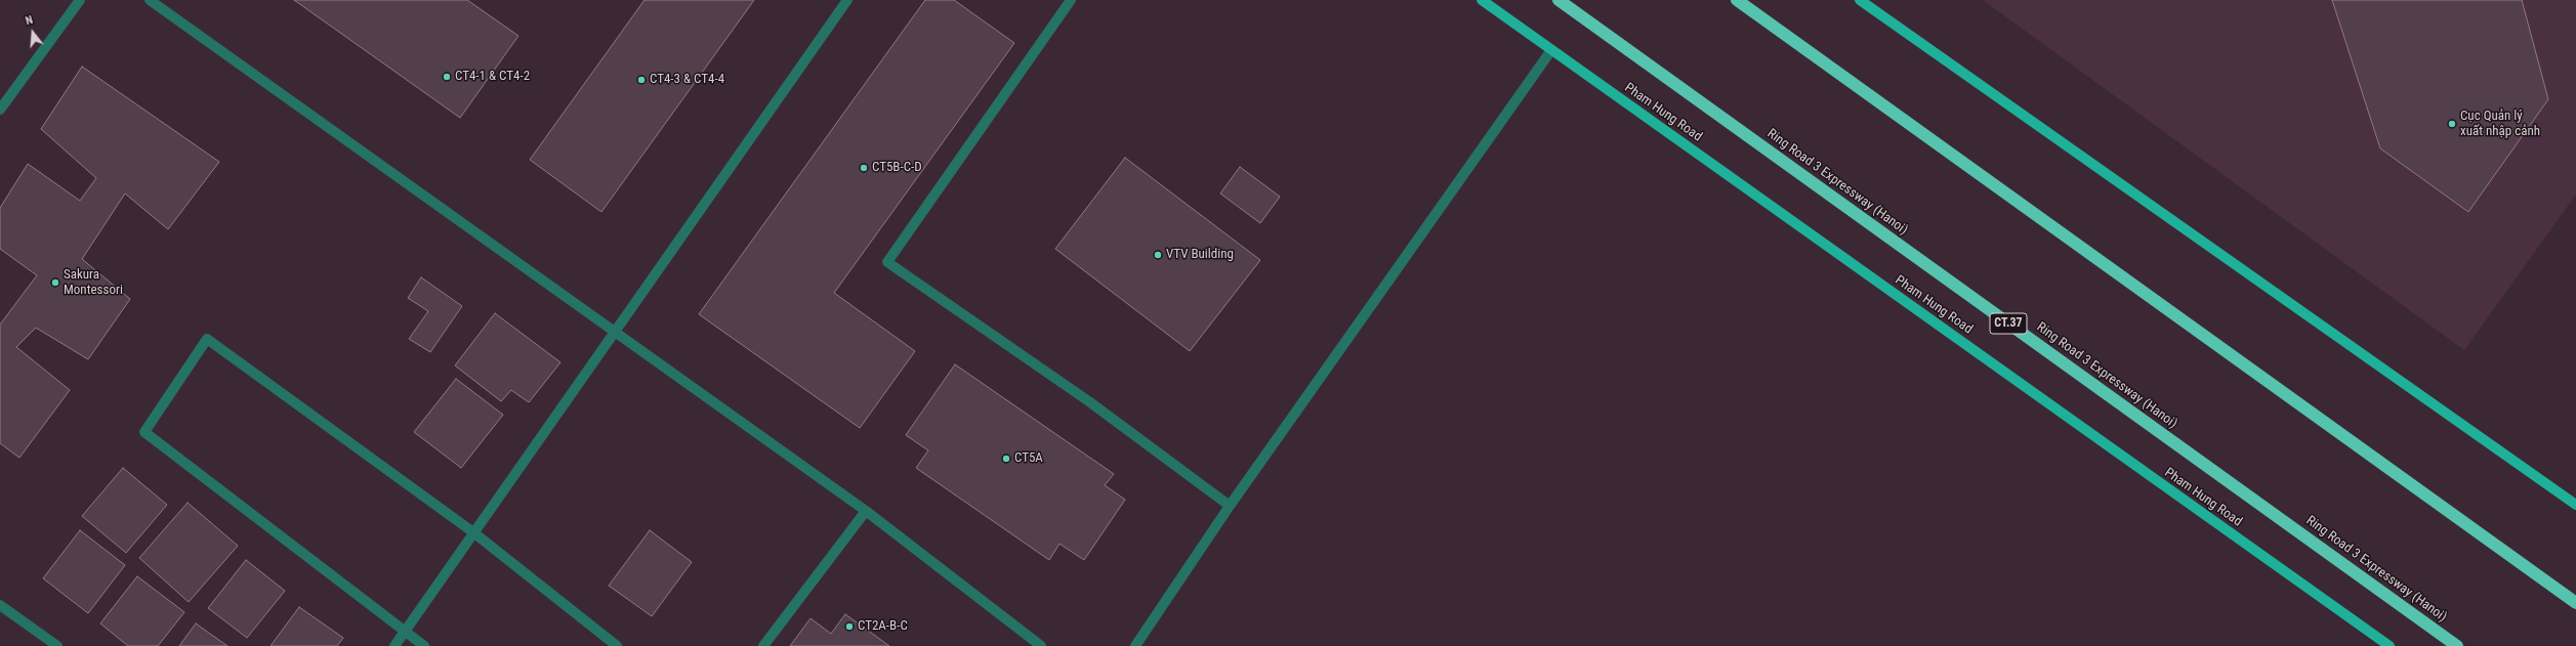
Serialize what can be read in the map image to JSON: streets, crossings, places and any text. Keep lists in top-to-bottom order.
{
  "streets": {
    "highway": ["Ring Road 3 Expressway (Hanoi)", "CT.37"],
    "main road": ["Pham Hung Road"]
  },
  "places": [
    "CT4-1 & CT4-2",
    "CT4-3 & CT4-4",
    "Cục Quản lý xuất nhập cảnh",
    "CT5B-C-D",
    "VTV Building",
    "Sakura Montessori",
    "CT5A",
    "CT2A-B-C"
  ],
  "north": "top"
}
